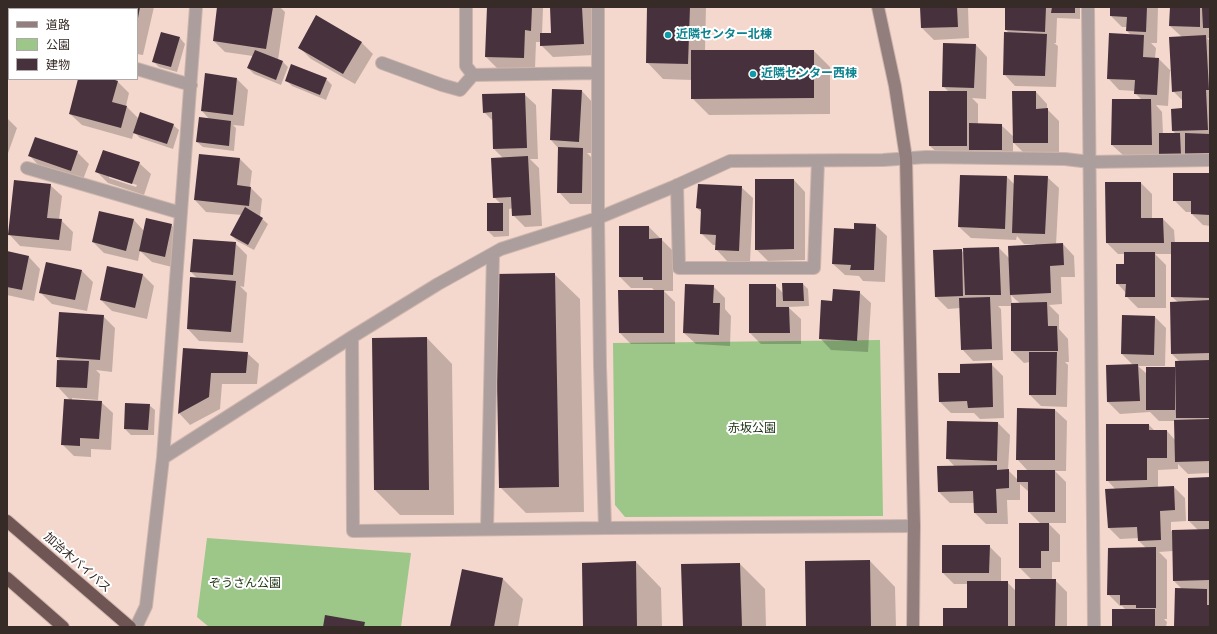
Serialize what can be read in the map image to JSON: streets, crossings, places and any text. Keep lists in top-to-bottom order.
{
  "streets": {
    "highway": ["加治木バイパス"]
  },
  "parks": ["赤坂公園", "ぞうさん公園"],
  "places": ["近隣センター北棟", "近隣センター西棟"],
  "legend": ["道路", "公園", "建物"]
}
